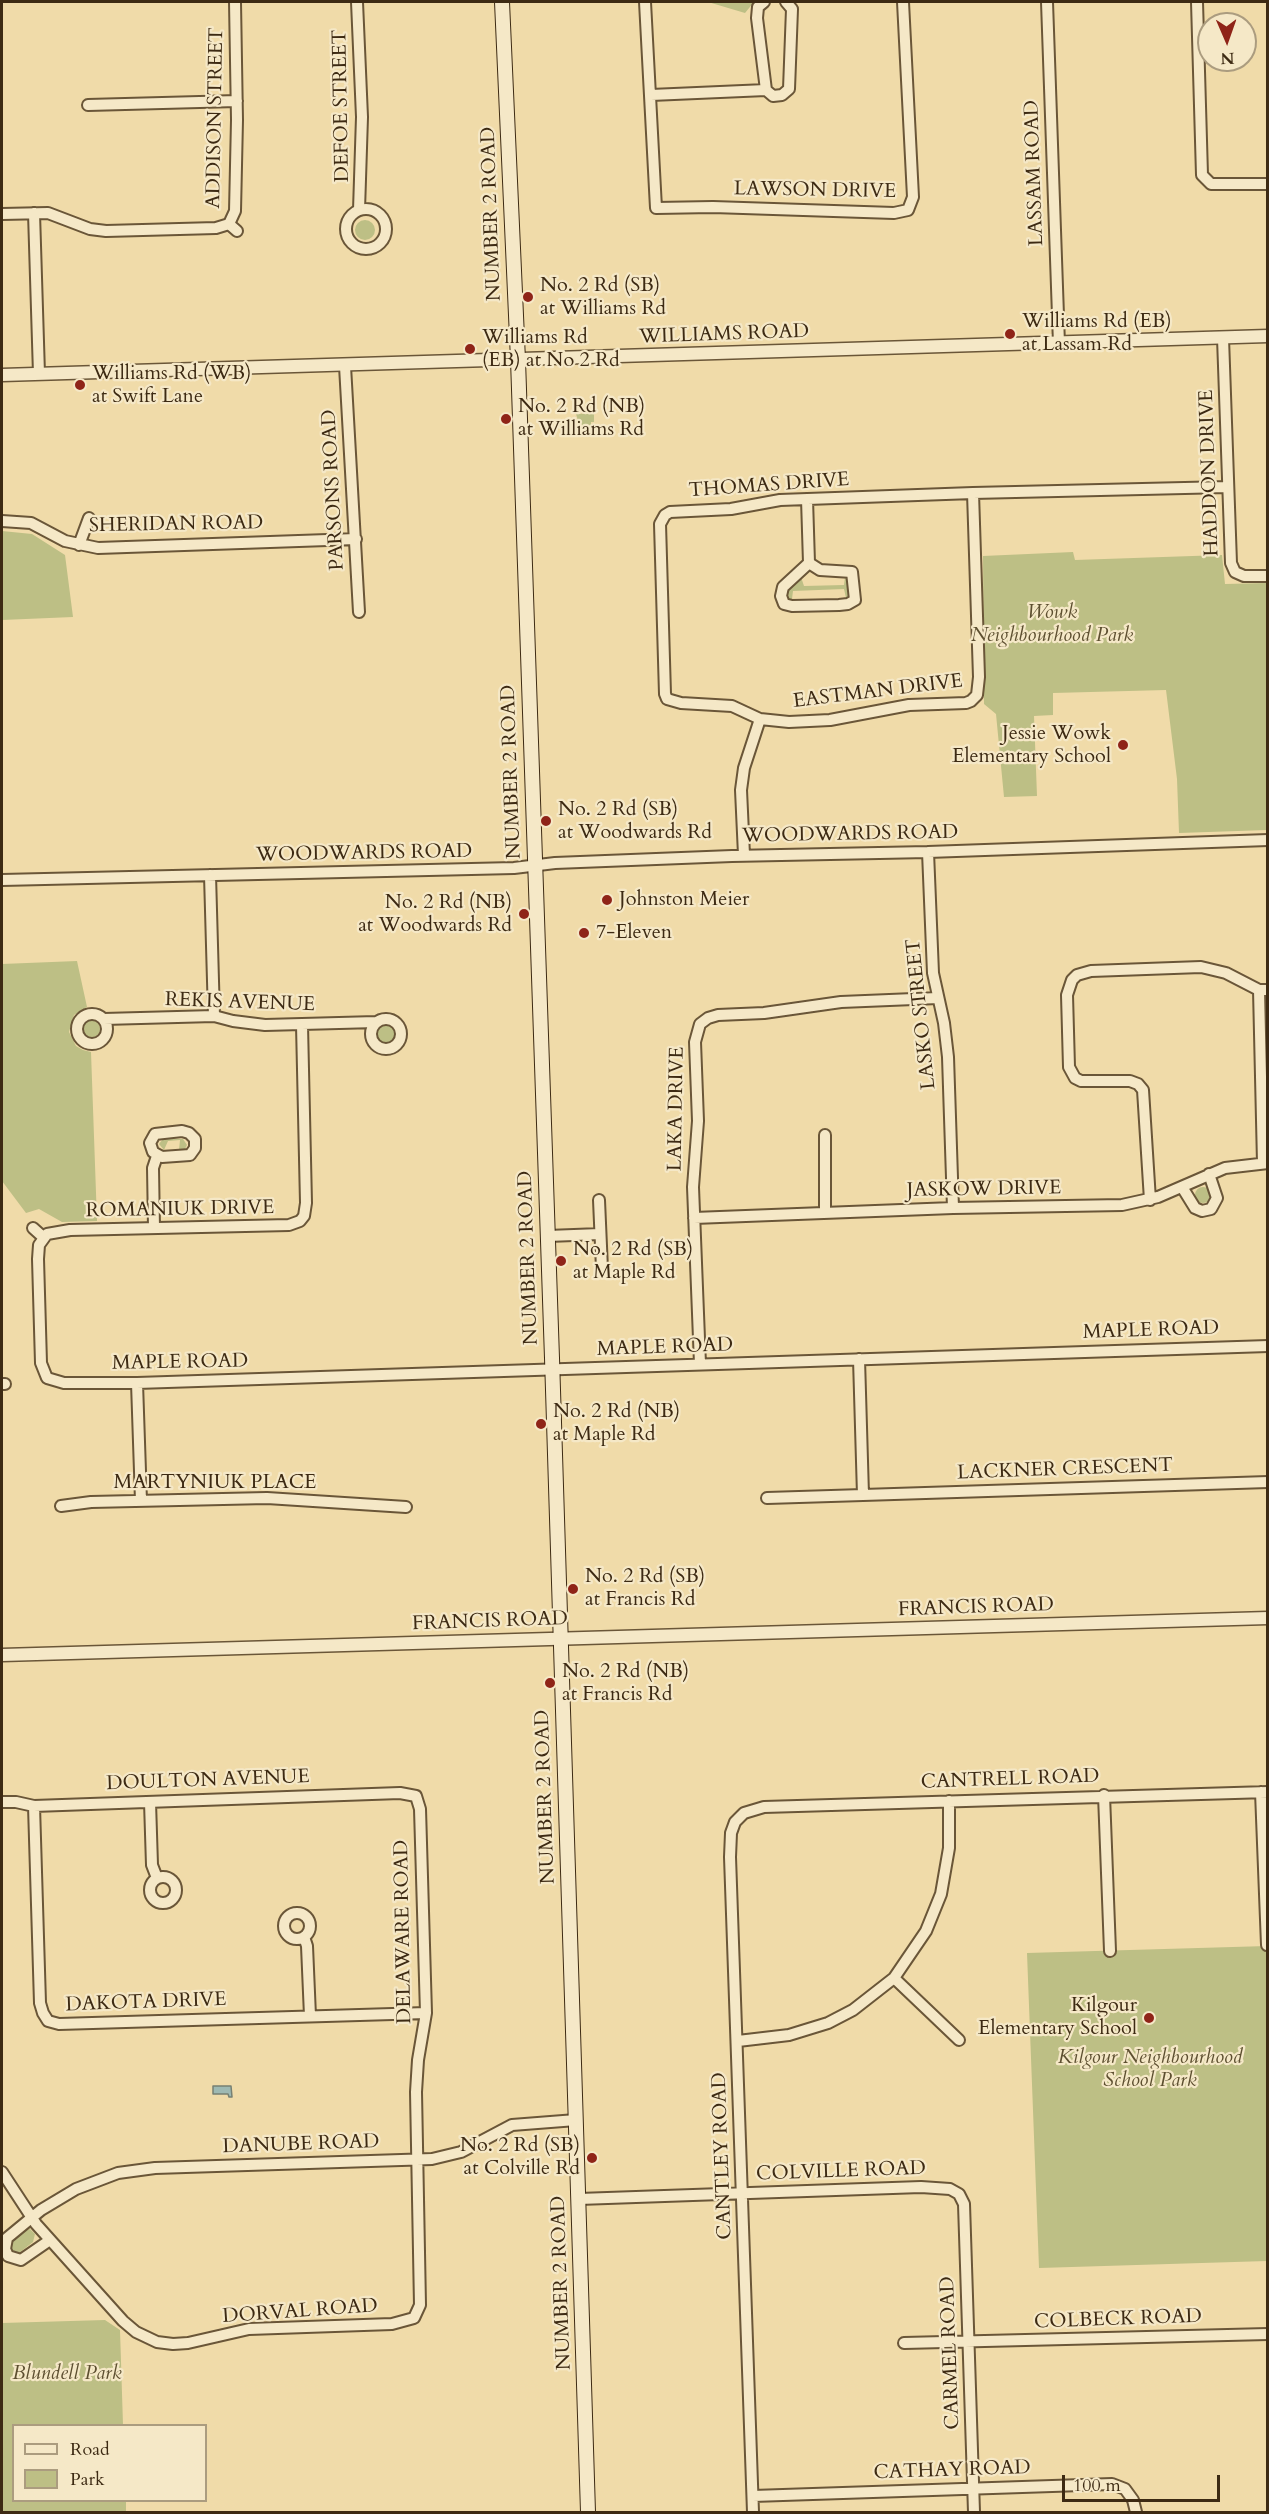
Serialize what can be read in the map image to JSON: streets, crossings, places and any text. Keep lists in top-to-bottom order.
{
  "streets": {
    "main road": ["NUMBER 2 ROAD"],
    "street": [
      "DEFOE STREET",
      "ADDISON STREET",
      "LASSAM ROAD",
      "LAWSON DRIVE",
      "WILLIAMS ROAD",
      "HADDON DRIVE",
      "THOMAS DRIVE",
      "PARSONS ROAD",
      "SHERIDAN ROAD",
      "EASTMAN DRIVE",
      "WOODWARDS ROAD",
      "REKIS AVENUE",
      "LASKO STREET",
      "LAKA DRIVE",
      "JASKOW DRIVE",
      "ROMANIUK DRIVE",
      "MAPLE ROAD",
      "LACKNER CRESCENT",
      "MARTYNIUK PLACE",
      "FRANCIS ROAD",
      "CANTRELL ROAD",
      "DOULTON AVENUE",
      "DELAWARE ROAD",
      "DAKOTA DRIVE",
      "DANUBE ROAD",
      "CANTLEY ROAD",
      "COLVILLE ROAD",
      "DORVAL ROAD",
      "COLBECK ROAD",
      "CARMEL ROAD",
      "CATHAY ROAD"
    ]
  },
  "crossings": [
    ["LASSAM ROAD", "WILLIAMS ROAD"],
    ["NUMBER 2 ROAD", "WILLIAMS ROAD"],
    ["NUMBER 2 ROAD", "WOODWARDS ROAD"],
    ["NUMBER 2 ROAD", "MAPLE ROAD"],
    ["NUMBER 2 ROAD", "FRANCIS ROAD"],
    ["NUMBER 2 ROAD", "DANUBE ROAD"],
    ["NUMBER 2 ROAD", "COLVILLE ROAD"],
    ["WILLIAMS ROAD", "HADDON DRIVE"],
    ["WILLIAMS ROAD", "PARSONS ROAD"],
    ["HADDON DRIVE", "THOMAS DRIVE"],
    ["THOMAS DRIVE", "EASTMAN DRIVE"],
    ["PARSONS ROAD", "SHERIDAN ROAD"],
    ["WOODWARDS ROAD", "LASKO STREET"],
    ["REKIS AVENUE", "ROMANIUK DRIVE"],
    ["LASKO STREET", "LAKA DRIVE"],
    ["LASKO STREET", "JASKOW DRIVE"],
    ["LAKA DRIVE", "JASKOW DRIVE"],
    ["LAKA DRIVE", "MAPLE ROAD"],
    ["ROMANIUK DRIVE", "MAPLE ROAD"],
    ["CANTRELL ROAD", "CANTLEY ROAD"],
    ["DOULTON AVENUE", "DELAWARE ROAD"],
    ["DOULTON AVENUE", "DAKOTA DRIVE"],
    ["DELAWARE ROAD", "DAKOTA DRIVE"],
    ["DELAWARE ROAD", "DANUBE ROAD"],
    ["DELAWARE ROAD", "DORVAL ROAD"],
    ["DANUBE ROAD", "DORVAL ROAD"],
    ["CANTLEY ROAD", "COLVILLE ROAD"],
    ["CANTLEY ROAD", "CATHAY ROAD"],
    ["COLVILLE ROAD", "CARMEL ROAD"],
    ["COLBECK ROAD", "CARMEL ROAD"],
    ["CARMEL ROAD", "CATHAY ROAD"]
  ],
  "parks": ["Wowk Neighbourhood Park", "Kilgour Neighbourhood School Park", "Blundell Park"],
  "places": [
    "No. 2 Rd (SB) at Williams Rd",
    "Williams Rd (EB) at Lassam Rd",
    "Williams Rd (EB) at No 2 Rd",
    "Williams Rd (WB) at Swift Lane",
    "No. 2 Rd (NB) at Williams Rd",
    "Jessie Wowk Elementary School",
    "No. 2 Rd (SB) at Woodwards Rd",
    "Johnston Meier",
    "No. 2 Rd (NB) at Woodwards Rd",
    "7-Eleven",
    "No. 2 Rd (SB) at Maple Rd",
    "No. 2 Rd (NB) at Maple Rd",
    "No. 2 Rd (SB) at Francis Rd",
    "No. 2 Rd (NB) at Francis Rd",
    "Kilgour Elementary School",
    "No. 2 Rd (SB) at Colville Rd"
  ],
  "legend": ["Road", "Park"],
  "scale_bar": "100 m",
  "north": "bottom"
}
